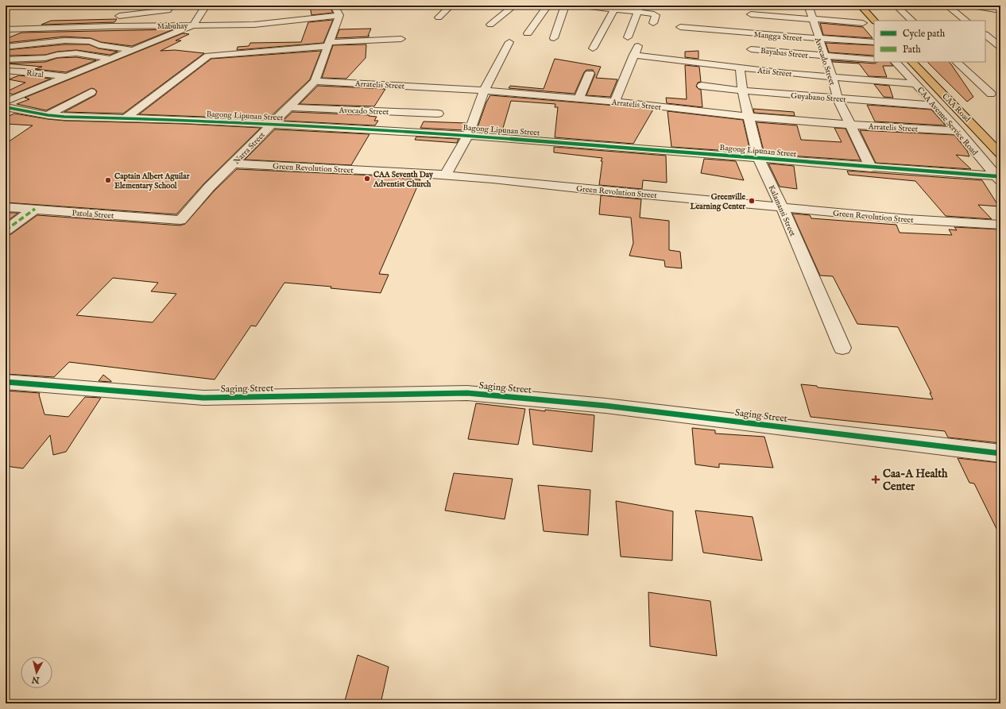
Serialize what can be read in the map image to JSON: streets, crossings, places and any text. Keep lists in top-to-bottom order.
{
  "streets": {
    "main road": ["CAA Road"],
    "street": [
      "Mabuhay",
      "Mangga Street",
      "Bayabas Street",
      "Avocado Street",
      "Atis Street",
      "Rizal",
      "Arratelis Street",
      "Guyabano Street",
      "Bagong Lipunan Street",
      "CAA Avenue Service Road",
      "Narra Street",
      "Green Revolution Street",
      "Kalamansi Street",
      "Patola Street",
      "Saging Street"
    ]
  },
  "crossings": [
    ["Mabuhay", "Narra Street"],
    ["Mangga Street", "Avocado Street"],
    ["Bayabas Street", "Avocado Street"],
    ["Avocado Street", "Atis Street"],
    ["Avocado Street", "Arratelis Street"],
    ["Avocado Street", "Guyabano Street"],
    ["Avocado Street", "Bagong Lipunan Street"],
    ["Avocado Street", "Narra Street"],
    ["Atis Street", "CAA Avenue Service Road"],
    ["Atis Street", "Kalamansi Street"],
    ["Arratelis Street", "CAA Avenue Service Road"],
    ["Arratelis Street", "Narra Street"],
    ["Arratelis Street", "Kalamansi Street"],
    ["Guyabano Street", "CAA Avenue Service Road"],
    ["Guyabano Street", "Kalamansi Street"],
    ["Bagong Lipunan Street", "CAA Avenue Service Road"],
    ["Bagong Lipunan Street", "Narra Street"],
    ["Bagong Lipunan Street", "Kalamansi Street"],
    ["Narra Street", "Green Revolution Street"],
    ["Narra Street", "Patola Street"],
    ["Green Revolution Street", "Kalamansi Street"]
  ],
  "places": {
    "other": ["CAA Seventh Day Adventist Church", "Captain Albert Aguilar Elementary School", "Greenville Learning Center"],
    "health": ["Caa-A Health Center"]
  },
  "legend": ["Cycle path", "Path"],
  "north": "bottom"
}
